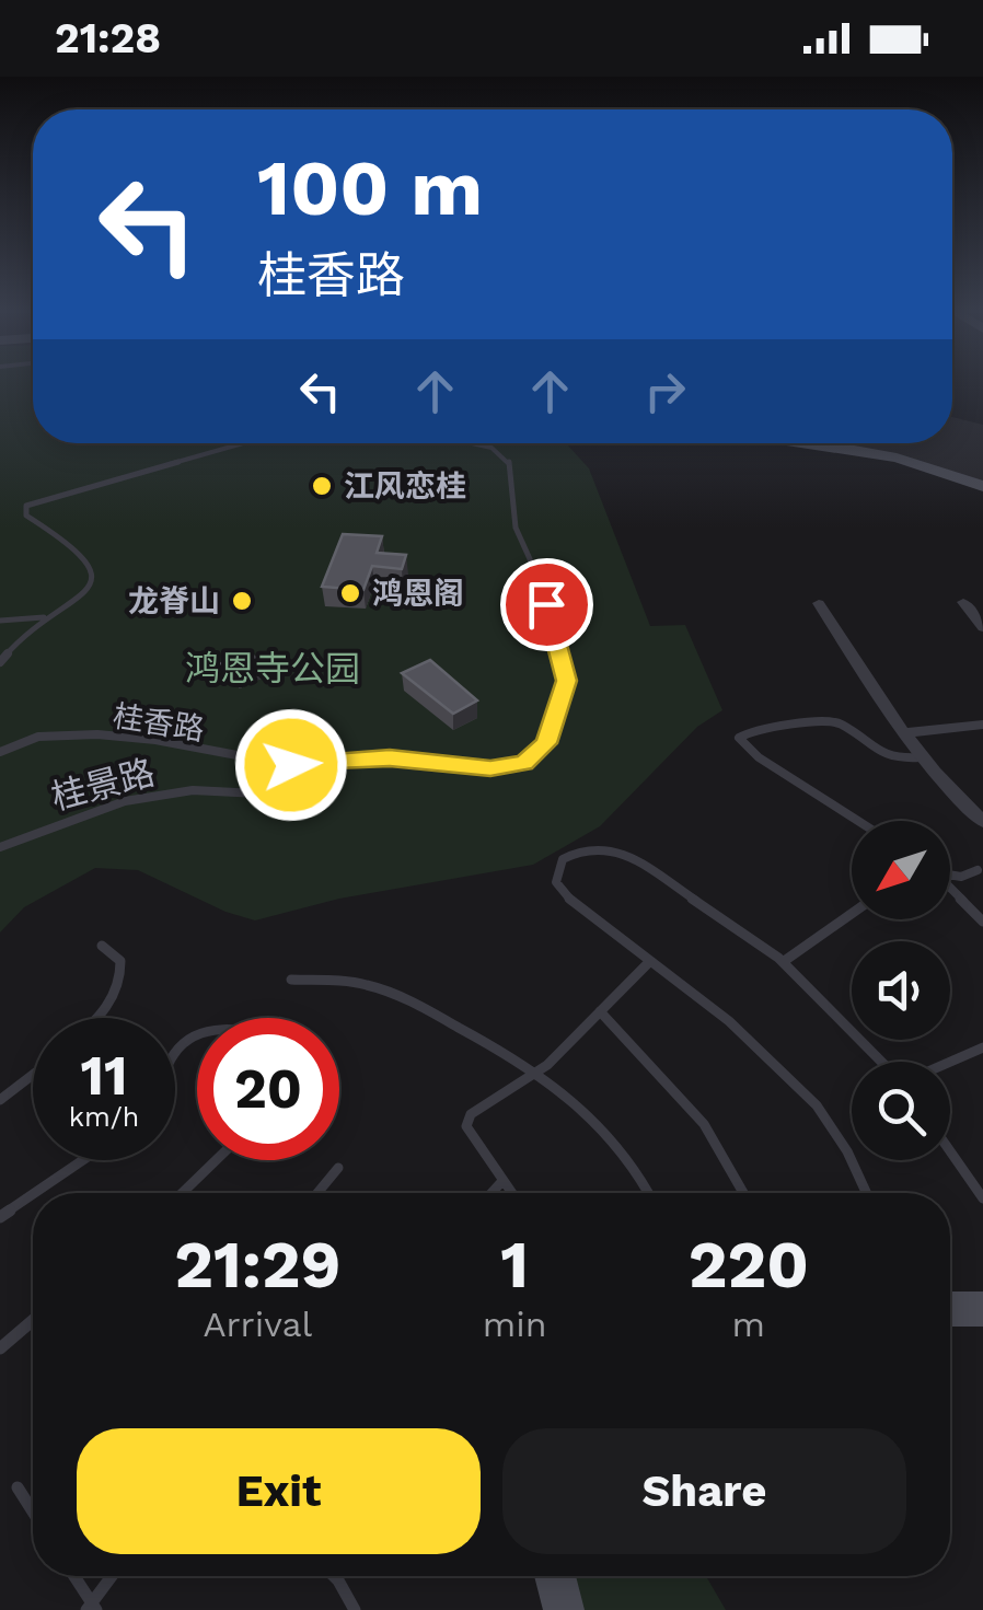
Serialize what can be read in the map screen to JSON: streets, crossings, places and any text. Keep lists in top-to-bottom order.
{
  "streets": {
    "lane": ["桂香路", "桂景路"]
  },
  "crossings": [
    ["桂香路", "桂景路"]
  ],
  "parks": ["鸿恩寺公园"],
  "places": ["江风恋桂", "鸿恩阁", "龙脊山"],
  "north": "bottom left",
  "page": {
    "status": "21:28",
    "turn": ["100 m", "桂香路"],
    "speed": "11 km/h",
    "limit": "20",
    "eta": [
      "21:29",
      "Arrival",
      "1",
      "min",
      "220",
      "m"
    ],
    "buttons": ["Exit", "Share"]
  }
}
